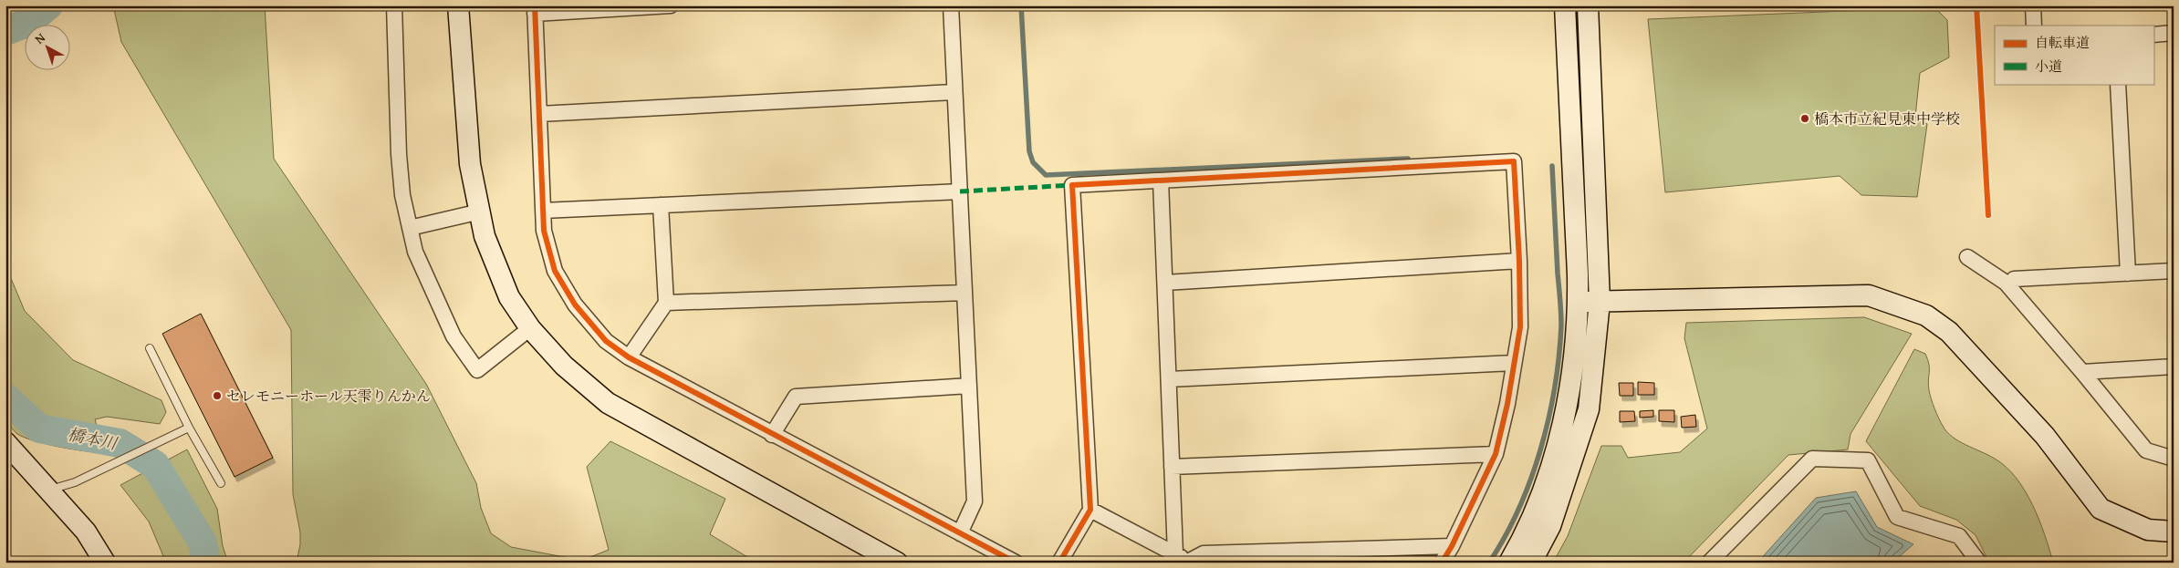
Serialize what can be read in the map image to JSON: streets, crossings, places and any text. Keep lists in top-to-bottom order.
{
  "water": ["橋本川"],
  "places": ["橋本市立紀見東中学校", "セレモニーホール天雫りんかん"],
  "legend": ["自転車道", "小道"],
  "north": "top left"
}
